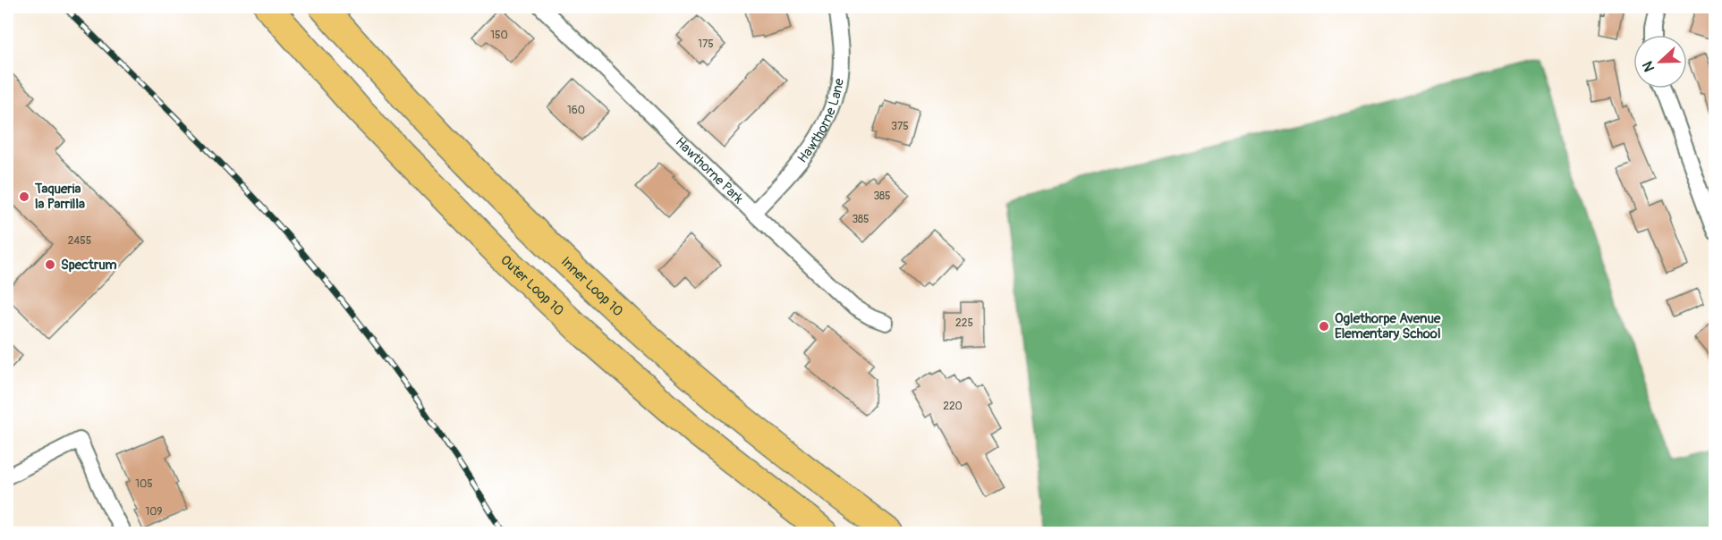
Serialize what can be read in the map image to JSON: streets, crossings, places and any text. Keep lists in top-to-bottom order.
{
  "streets": {
    "highway": ["Outer Loop 10", "Inner Loop 10"],
    "street": ["Hawthorne Lane", "Hawthorne Park"]
  },
  "crossings": [
    ["Hawthorne Lane", "Hawthorne Park"]
  ],
  "places": ["Taqueria la Parrilla", "Spectrum", "Oglethorpe Avenue Elementary School"],
  "house_numbers": [
    "150",
    "175",
    "160",
    "375",
    "385",
    "385",
    "2455",
    "225",
    "220",
    "105",
    "109"
  ],
  "north": "left"
}
